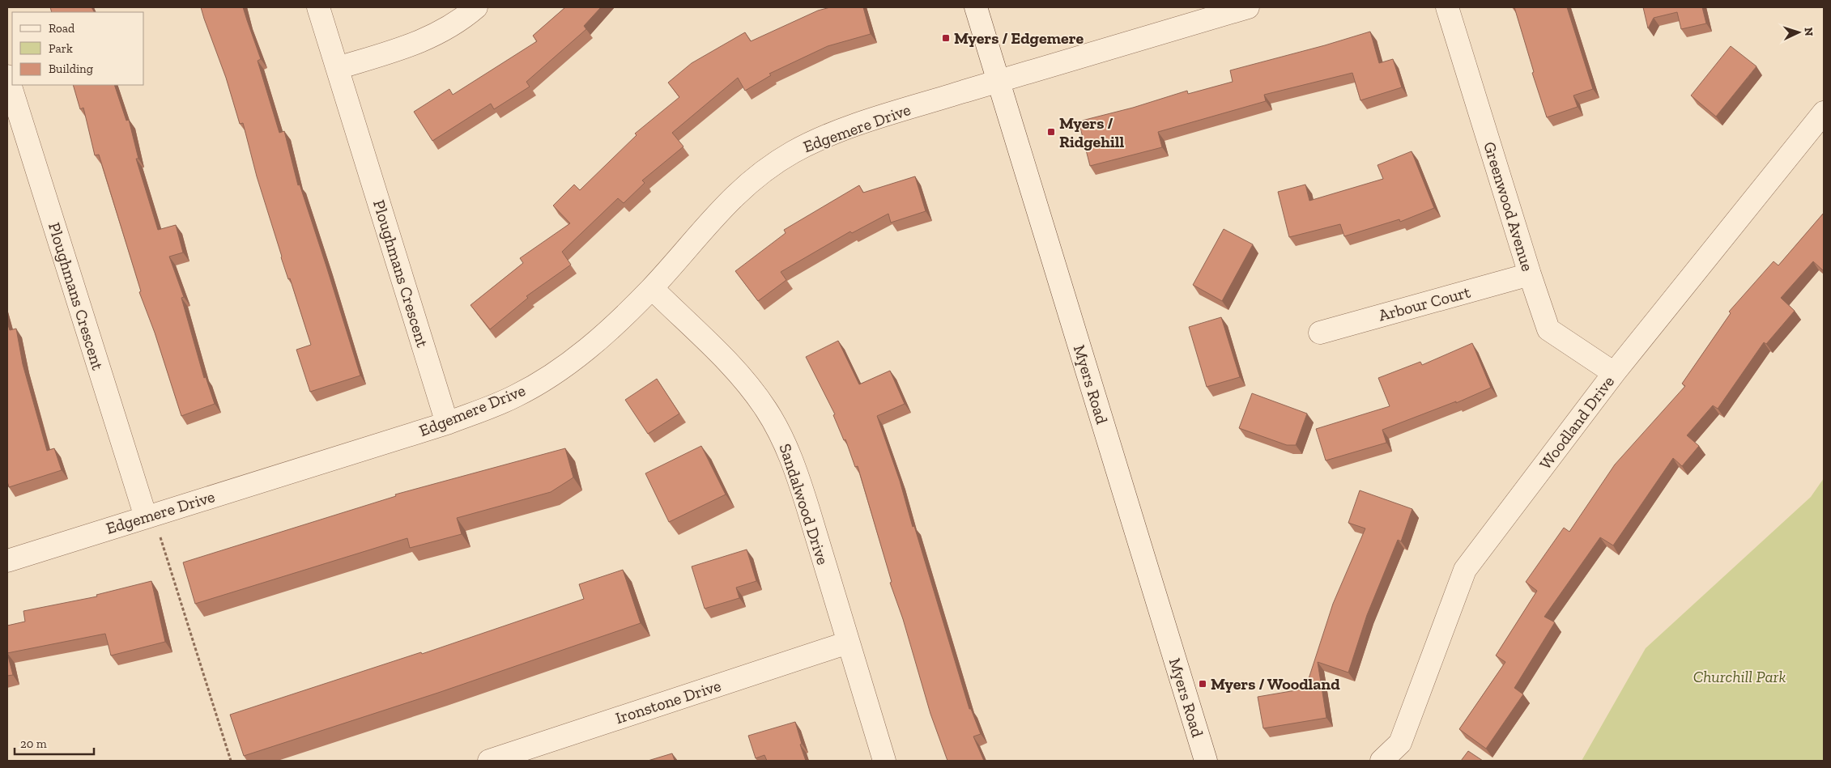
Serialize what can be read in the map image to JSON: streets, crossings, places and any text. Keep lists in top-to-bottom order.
{
  "streets": {
    "street": [
      "Edgemere Drive",
      "Greenwood Avenue",
      "Ploughmans Crescent",
      "Arbour Court",
      "Myers Road",
      "Woodland Drive",
      "Sandalwood Drive",
      "Ironstone Drive"
    ]
  },
  "crossings": [
    ["Edgemere Drive", "Ploughmans Crescent"],
    ["Edgemere Drive", "Myers Road"],
    ["Edgemere Drive", "Sandalwood Drive"],
    ["Greenwood Avenue", "Arbour Court"],
    ["Greenwood Avenue", "Woodland Drive"],
    ["Sandalwood Drive", "Ironstone Drive"]
  ],
  "parks": ["Churchill Park"],
  "places": {
    "transit": ["Myers / Edgemere", "Myers / Ridgehill", "Myers / Woodland"]
  },
  "legend": ["Road", "Park", "Building"],
  "scale_bar": "20 m",
  "north": "right"
}
